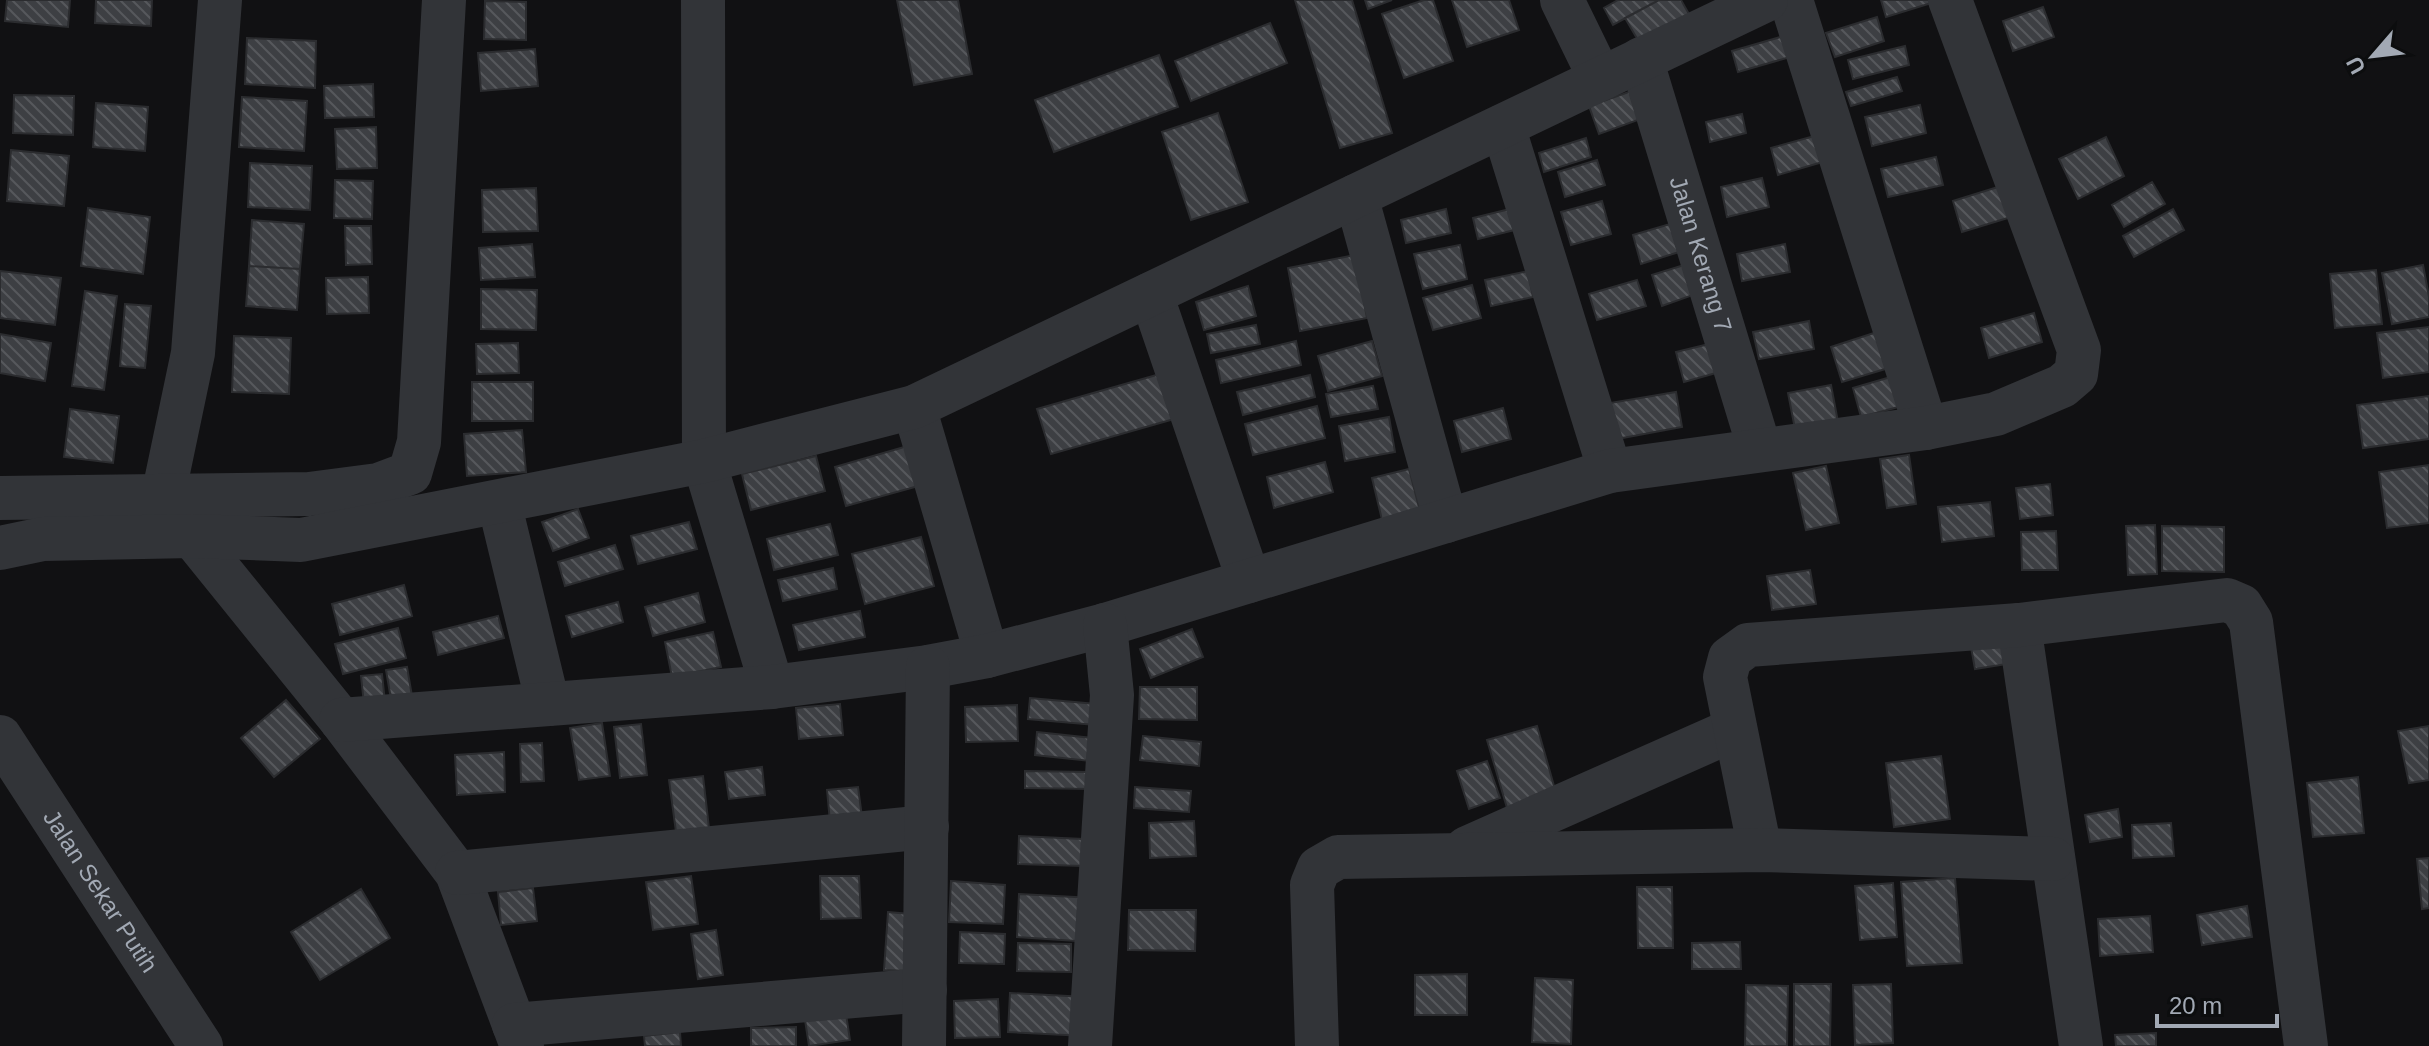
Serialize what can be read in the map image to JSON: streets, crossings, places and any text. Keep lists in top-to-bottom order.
{
  "streets": {
    "street": ["Jalan Kerang 7", "Jalan Sekar Putih"]
  },
  "scale_bar": "20 m",
  "north": "bottom left"
}
